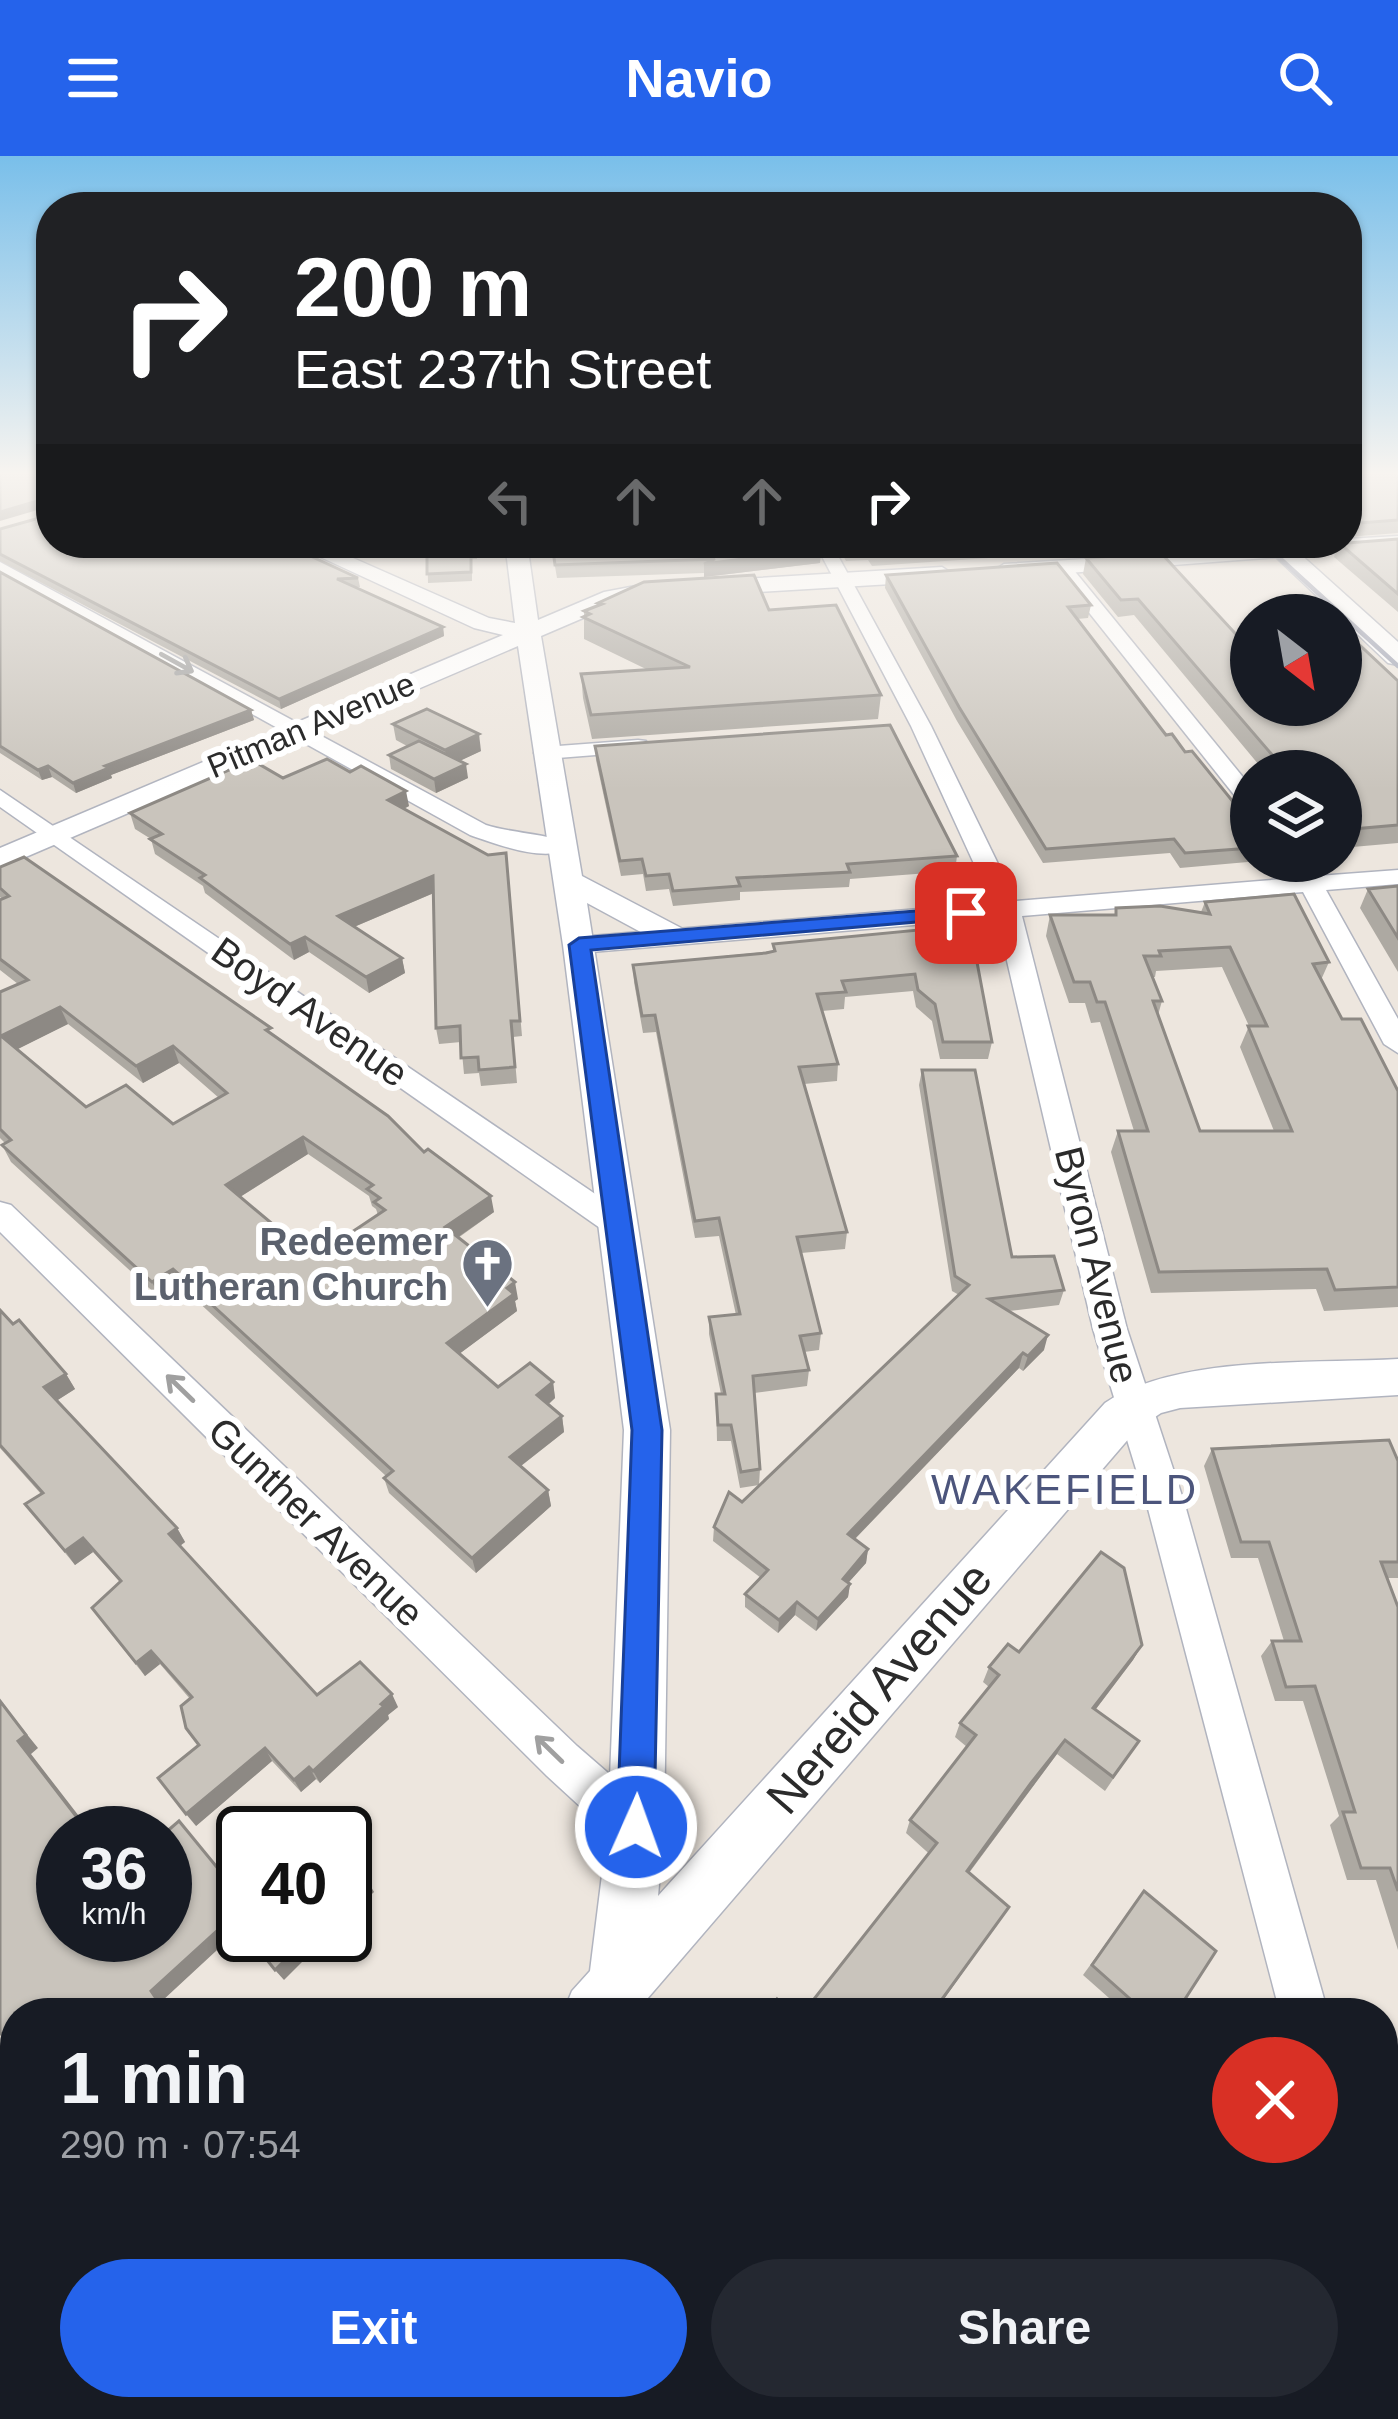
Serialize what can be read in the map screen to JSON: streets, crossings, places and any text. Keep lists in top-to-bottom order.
{
  "streets": {
    "street": [
      "Pitman Avenue",
      "Boyd Avenue",
      "Byron Avenue",
      "Gunther Avenue",
      "Nereid Avenue"
    ]
  },
  "crossings": [
    ["Pitman Avenue", "Boyd Avenue"],
    ["Pitman Avenue", "Byron Avenue"],
    ["Byron Avenue", "Nereid Avenue"]
  ],
  "one_way": ["Gunther Avenue"],
  "districts": ["WAKEFIELD"],
  "places": {
    "church": ["Redeemer Lutheran Church"]
  },
  "north": "bottom right",
  "page": {
    "header": "Navio",
    "turn": ["200 m", "East 237th Street"],
    "speed": "36 km/h",
    "limit": "40",
    "heading": ["1 min", "290 m · 07:54"],
    "buttons": ["Exit", "Share"]
  }
}
